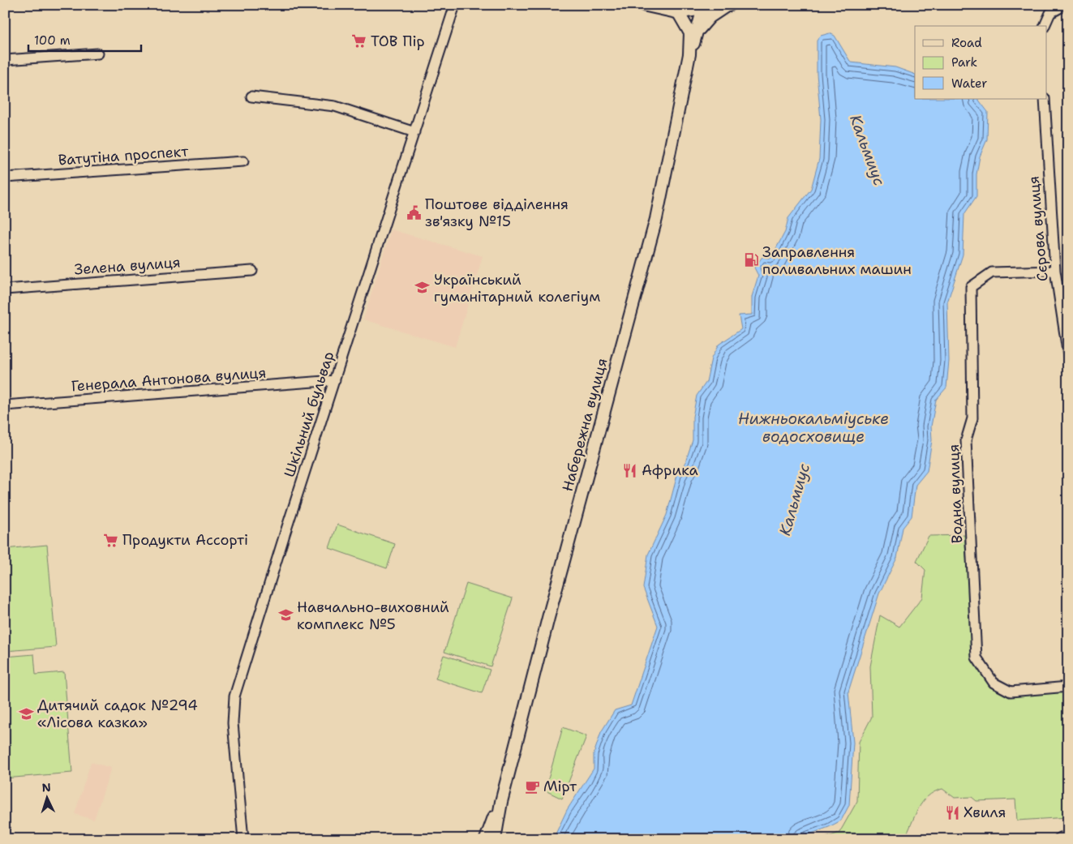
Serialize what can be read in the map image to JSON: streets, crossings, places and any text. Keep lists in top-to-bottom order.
{
  "streets": {
    "street": [
      "Ватутіна проспект",
      "Сєрова вулиця",
      "Зелена вулиця",
      "Генерала Антонова вулиця",
      "Шкільний бульвар",
      "Набережна вулиця",
      "Водна вулиця"
    ]
  },
  "crossings": [
    ["Сєрова вулиця", "Водна вулиця"],
    ["Генерала Антонова вулиця", "Шкільний бульвар"]
  ],
  "water": ["Кальмиус", "Нижньокальміуське водосховище"],
  "places": {
    "supermarket": ["ТОВ Пір", "Продукти Ассорті"],
    "public building": ["Поштове відділення зв'язку №15"],
    "fuel station": ["Заправлення поливальних машин"],
    "school or university": ["Український гуманітарний колегіум", "Навчально-виховний комплекс №5", "Дитячий садок №294 «Лісова казка»"],
    "restaurant": ["Африка", "Хвиля"],
    "cafe": ["Мірт"]
  },
  "legend": ["Road", "Park", "Water"],
  "scale_bar": "100 m",
  "north": "top"
}
